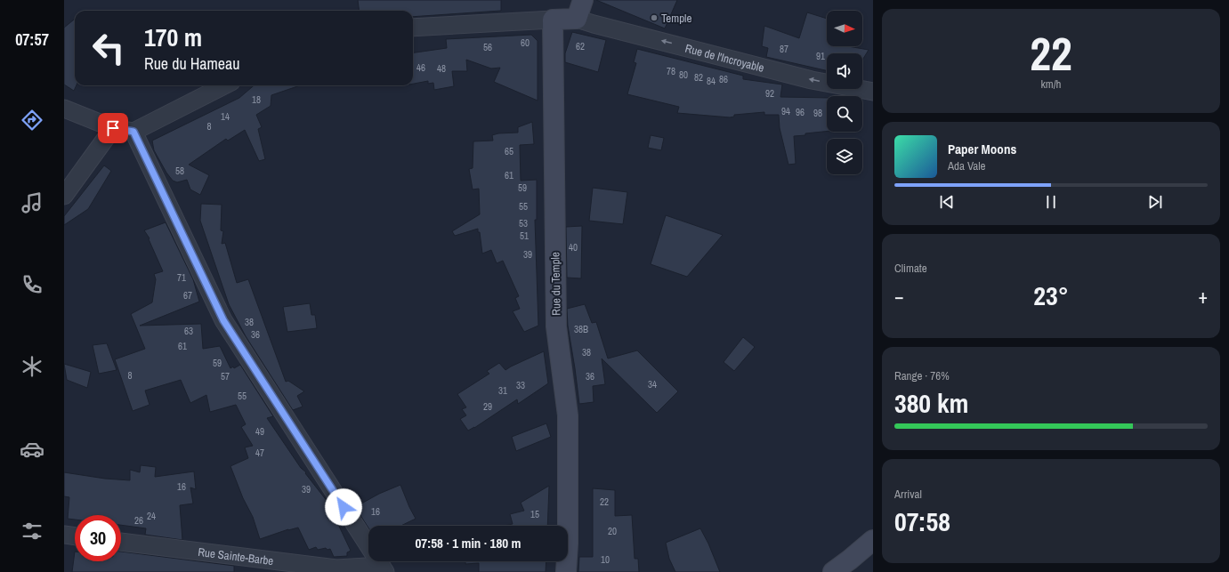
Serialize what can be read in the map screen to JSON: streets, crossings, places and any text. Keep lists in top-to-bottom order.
{
  "streets": {
    "street": ["Rue de l'Incroyable", "Rue du Temple", "Rue Sainte-Barbe"]
  },
  "one_way": ["Rue de l'Incroyable"],
  "places": ["Temple"],
  "house_numbers": [
    "60",
    "62",
    "56",
    "87",
    "91",
    "46",
    "48",
    "78",
    "80",
    "82",
    "86",
    "84",
    "92",
    "18",
    "94",
    "96",
    "98",
    "14",
    "8",
    "65",
    "58",
    "61",
    "59",
    "55",
    "53",
    "51",
    "40",
    "39",
    "71",
    "67",
    "38",
    "38B",
    "63",
    "36",
    "61",
    "38",
    "59",
    "8",
    "57",
    "36",
    "34",
    "33",
    "31",
    "55",
    "29",
    "49",
    "47",
    "16",
    "39",
    "22",
    "16",
    "15",
    "24",
    "26",
    "20",
    "10"
  ],
  "north": "right",
  "page": {
    "tabs": "07:57",
    "tile": [
      ["22", "km/h"],
      "Climate",
      ["Range · 76%", "380 km"],
      ["Arrival", "07:58"]
    ],
    "turn": ["170 m", "Rue du Hameau"],
    "song": ["Paper Moons", "Ada Vale"],
    "heat": ["−", "23°", "+"],
    "limit": "30",
    "trip": "07:58 · 1 min · 180 m"
  }
}
